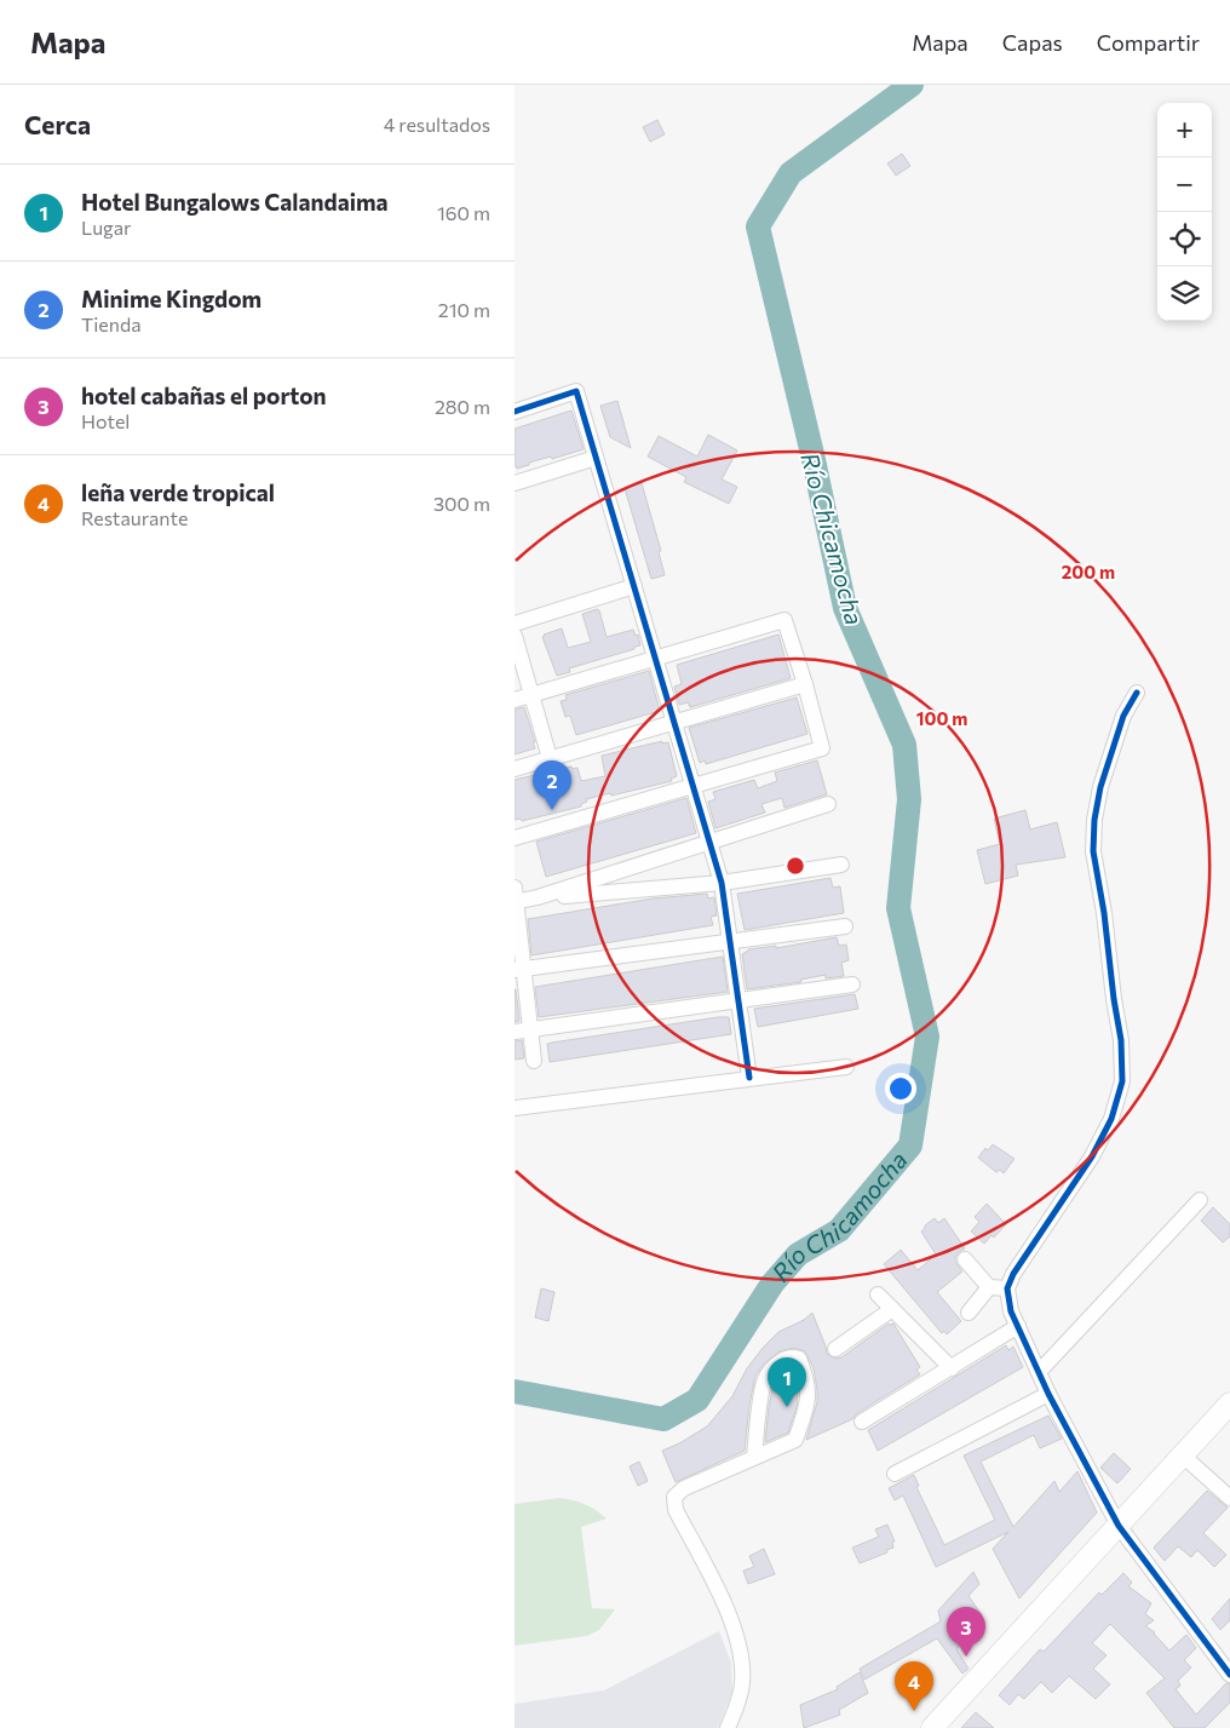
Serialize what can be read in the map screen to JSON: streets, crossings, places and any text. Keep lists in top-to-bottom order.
{
  "water": ["Río Chicamocha"],
  "page": {
    "header": "Mapa",
    "nav": ["Mapa", "Capas", "Compartir"],
    "heading": ["Cerca", "4 resultados"],
    "map_buttons": ["+", "−"],
    "list": [
      {
        "mark": "1",
        "name": "Hotel Bungalows Calandaima",
        "note": "Lugar",
        "value": "160 m"
      },
      {
        "mark": "2",
        "name": "Minime Kingdom",
        "note": "Tienda",
        "value": "210 m"
      },
      {
        "mark": "3",
        "name": "hotel cabañas el porton",
        "note": "Hotel",
        "value": "280 m"
      },
      {
        "mark": "4",
        "name": "leña verde tropical",
        "note": "Restaurante",
        "value": "300 m"
      }
    ],
    "pins": [
      "2",
      "1",
      "3",
      "4"
    ]
  },
  "rings": ["200 m", "100 m"]
}
